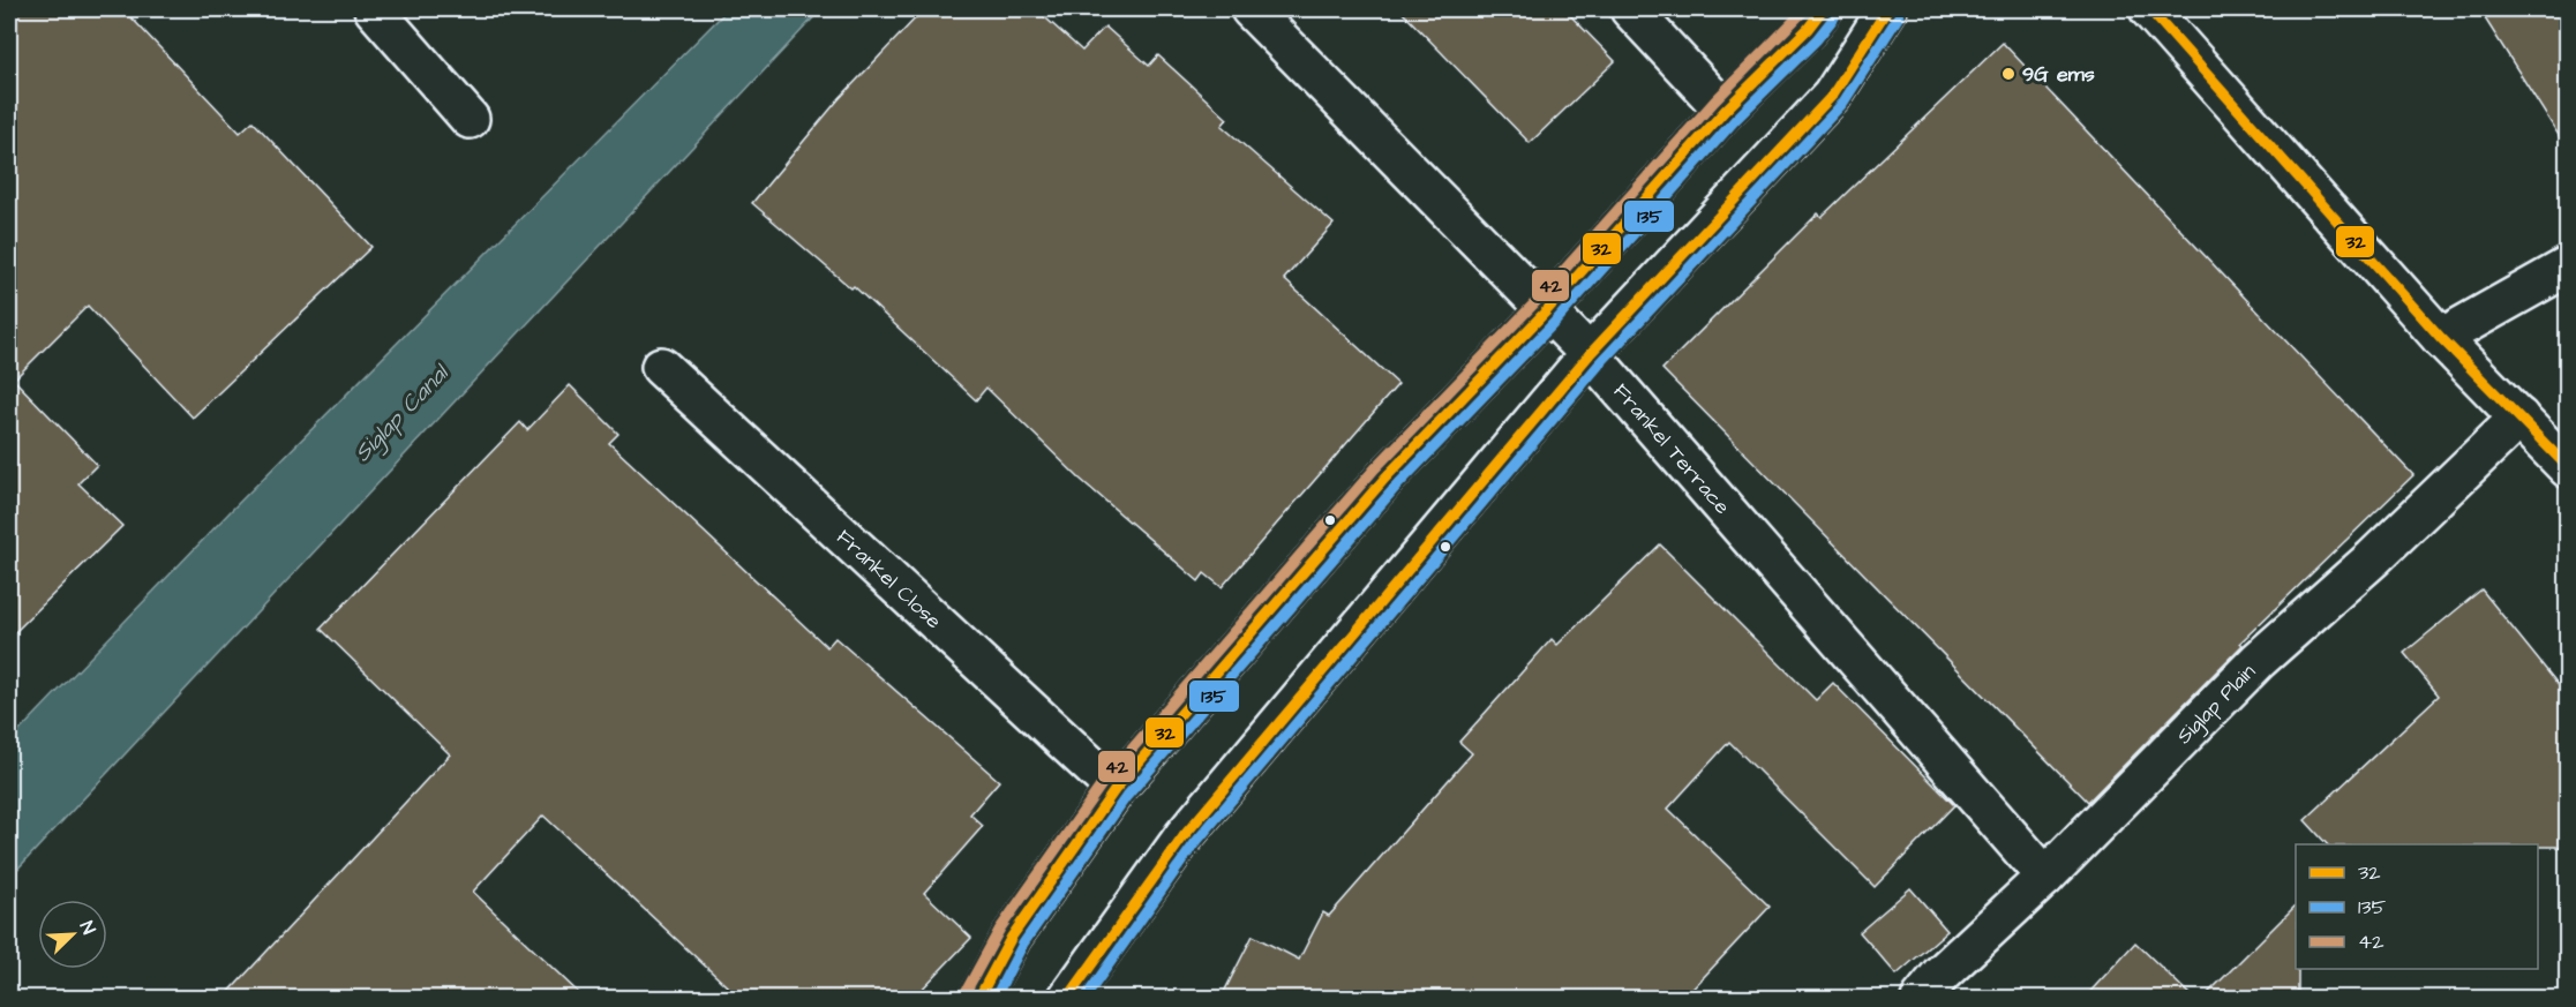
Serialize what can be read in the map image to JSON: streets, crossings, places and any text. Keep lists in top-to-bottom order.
{
  "streets": {
    "street": ["Frankel Terrace", "Frankel Close", "Siglap Plain"]
  },
  "crossings": [
    ["Frankel Terrace", "Siglap Plain"]
  ],
  "water": ["Siglap Canal"],
  "places": ["9G ems"],
  "lines": ["transit line 32", "transit line 42", "transit line 135"],
  "legend": ["32", "135", "42"],
  "north": "top right"
}
